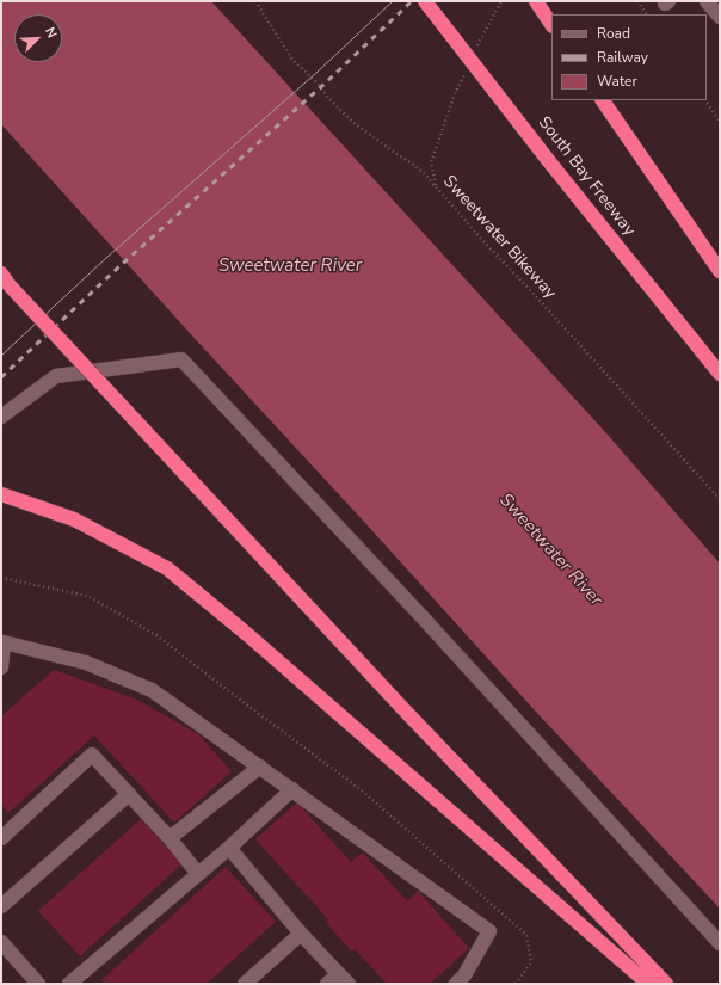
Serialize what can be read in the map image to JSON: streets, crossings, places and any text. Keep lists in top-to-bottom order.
{
  "streets": {
    "highway": ["South Bay Freeway"],
    "path": ["Sweetwater Bikeway"]
  },
  "water": ["Sweetwater River"],
  "legend": ["Road", "Railway", "Water"],
  "north": "top right"
}
